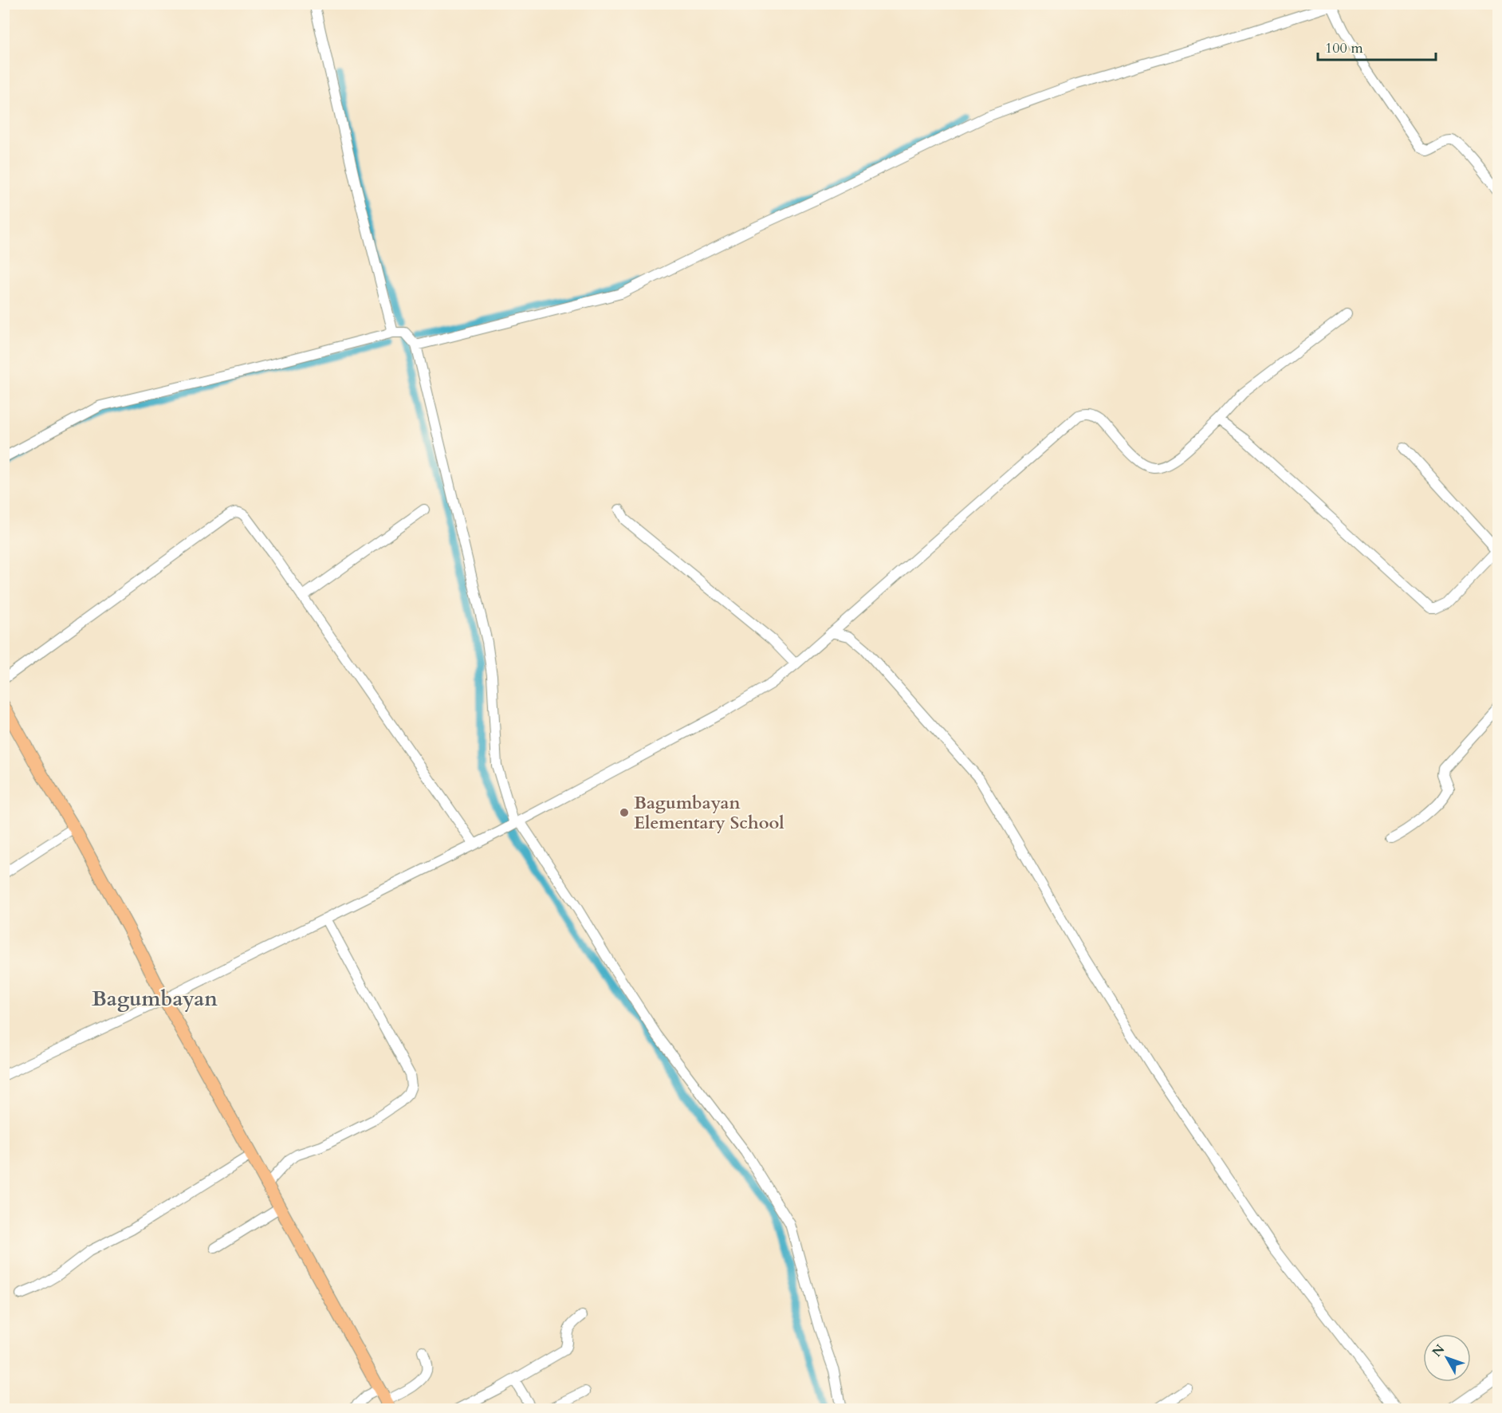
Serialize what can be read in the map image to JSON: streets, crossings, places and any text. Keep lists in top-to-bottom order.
{
  "districts": ["Bagumbayan"],
  "places": ["Bagumbayan Elementary School"],
  "scale_bar": "100 m",
  "north": "top left"
}
